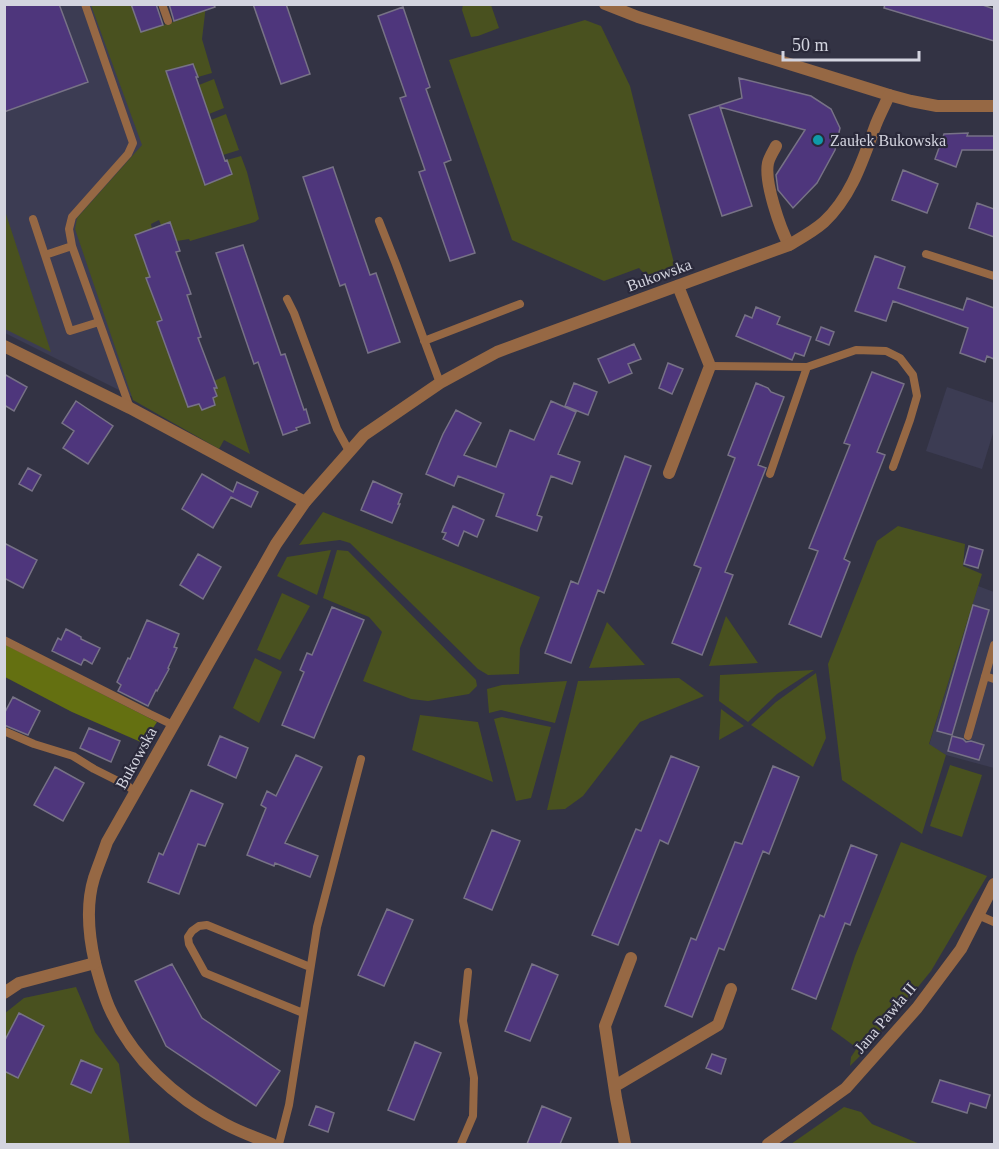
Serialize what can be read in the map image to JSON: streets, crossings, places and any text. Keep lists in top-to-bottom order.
{
  "streets": {
    "street": ["Bukowska", "Jana Pawła II"]
  },
  "places": ["Zaułek Bukowska"],
  "scale_bar": "50 m"
}
